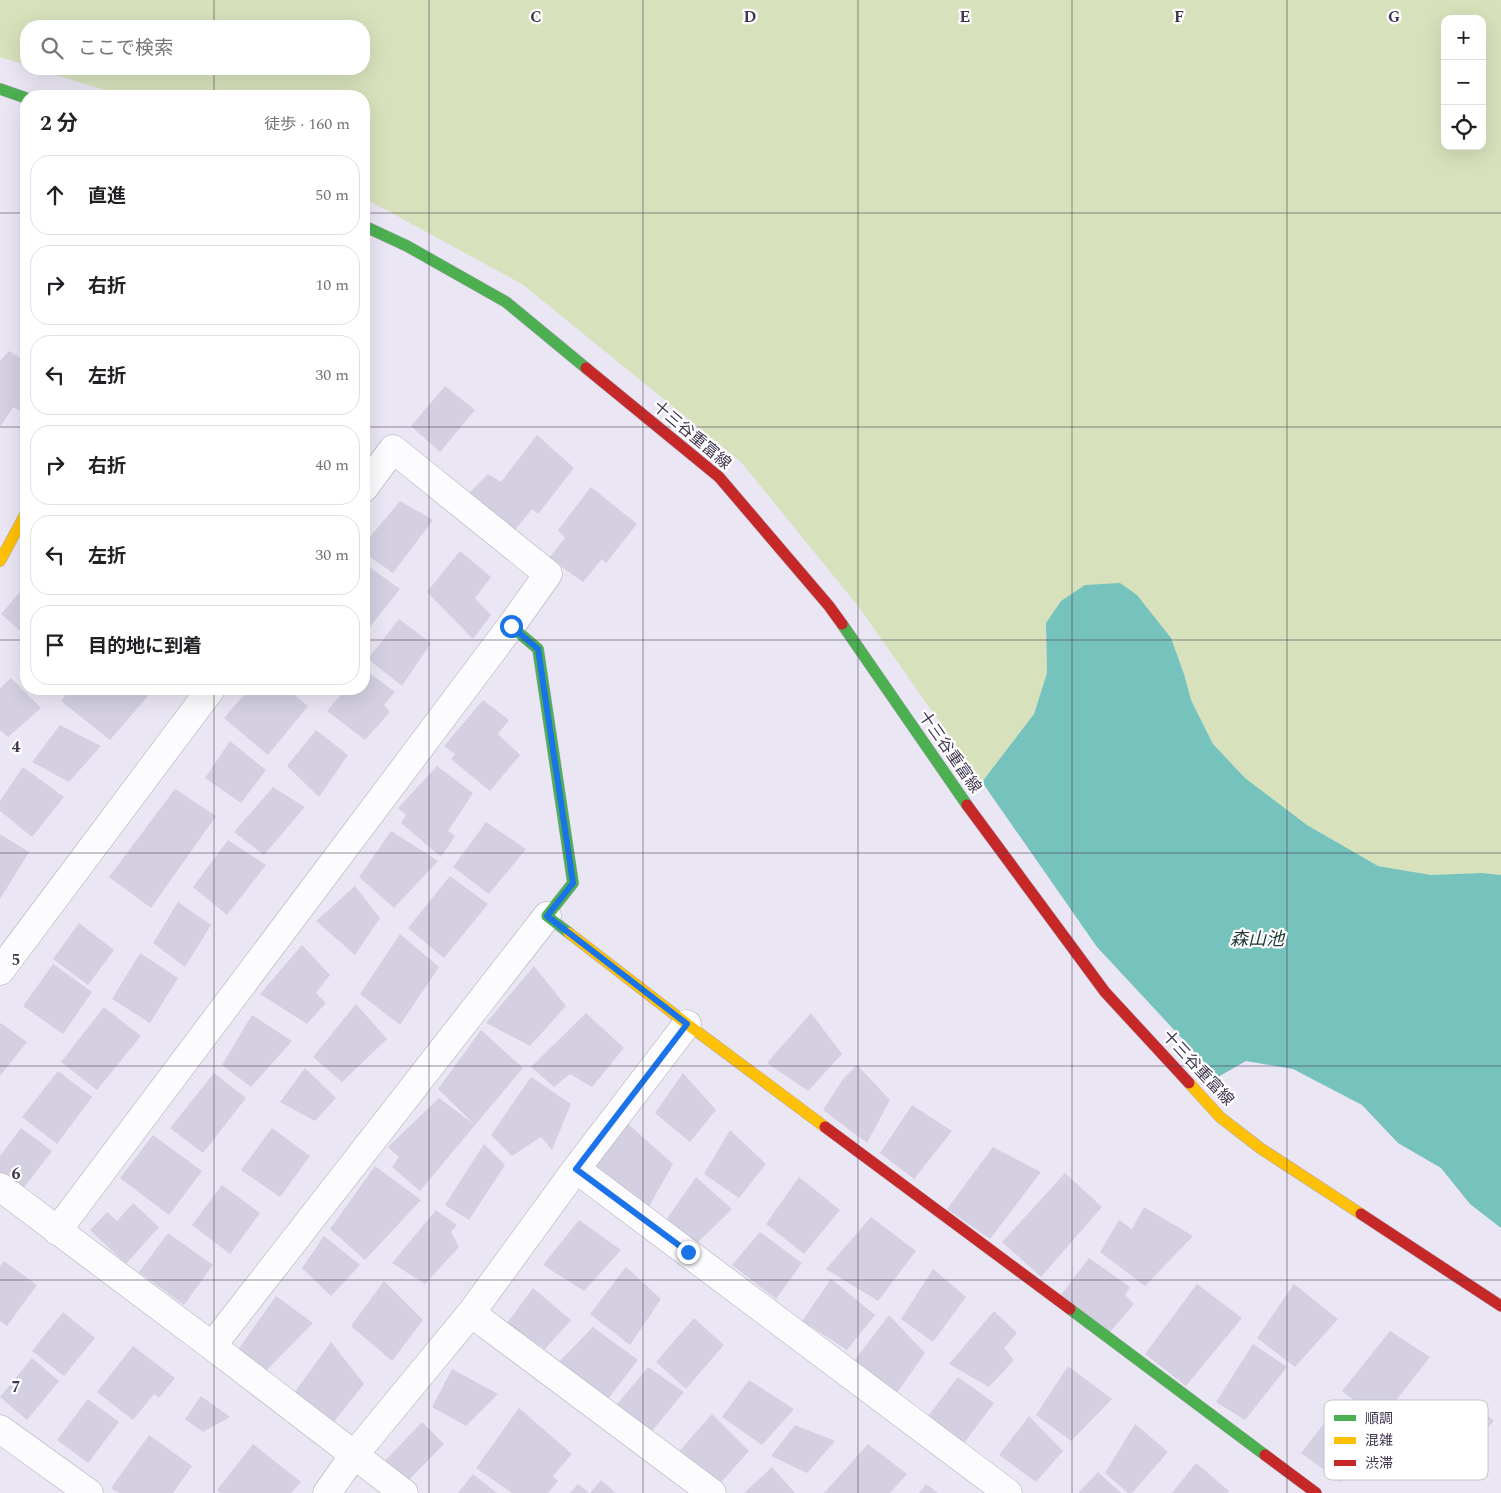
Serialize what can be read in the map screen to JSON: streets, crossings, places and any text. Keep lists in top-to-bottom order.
{
  "streets": {
    "main road": ["十三谷重富線"]
  },
  "water": ["森山池"],
  "legend": ["順調", "混雑", "渋滞"],
  "page": {
    "map_buttons": ["+", "−"],
    "search": "ここで検索",
    "heading": ["2 分", "徒歩 · 160 m"],
    "list": [
      ["直進", "50 m"],
      ["右折", "10 m"],
      ["左折", "30 m"],
      ["右折", "40 m"],
      ["左折", "30 m"],
      "目的地に到着"
    ]
  },
  "grid": {
    "columns": [
      "C",
      "D",
      "E",
      "F",
      "G"
    ],
    "rows": [
      "4",
      "5",
      "6",
      "7"
    ]
  }
}
